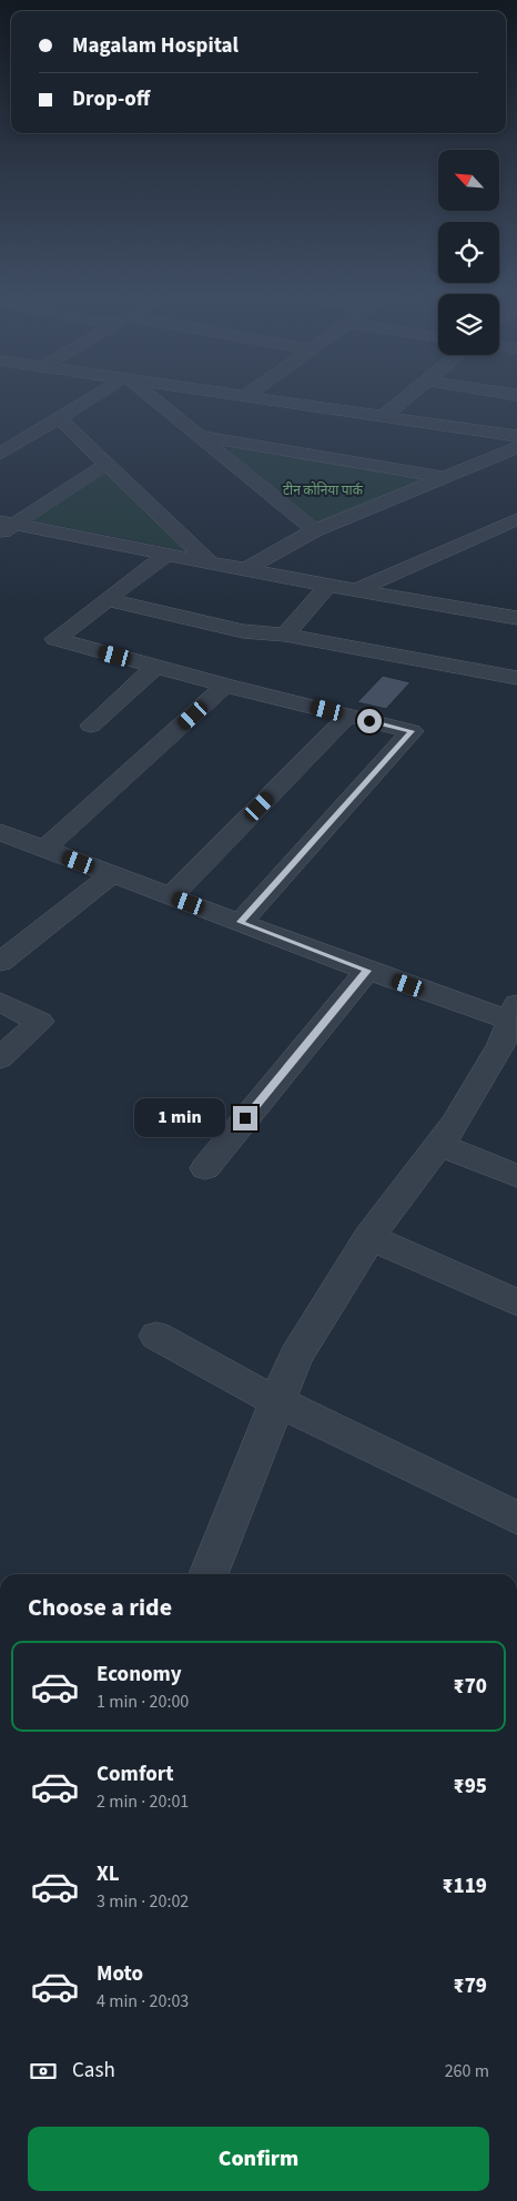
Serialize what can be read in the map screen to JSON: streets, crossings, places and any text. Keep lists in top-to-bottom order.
{
  "parks": ["टीन कोनिया पार्क"],
  "north": "top left",
  "page": {
    "banner": ["Magalam Hospital", "Drop-off"],
    "bubble": "1 min",
    "heading": "Choose a ride",
    "list": [
      {
        "name": "Economy",
        "note": "1 min · 20:00",
        "value": "₹70"
      },
      {
        "name": "Comfort",
        "note": "2 min · 20:01",
        "value": "₹95"
      },
      {
        "name": "XL",
        "note": "3 min · 20:02",
        "value": "₹119"
      },
      {
        "name": "Moto",
        "note": "4 min · 20:03",
        "value": "₹79"
      }
    ],
    "pay": ["Cash", "260 m"],
    "buttons": "Confirm"
  }
}
